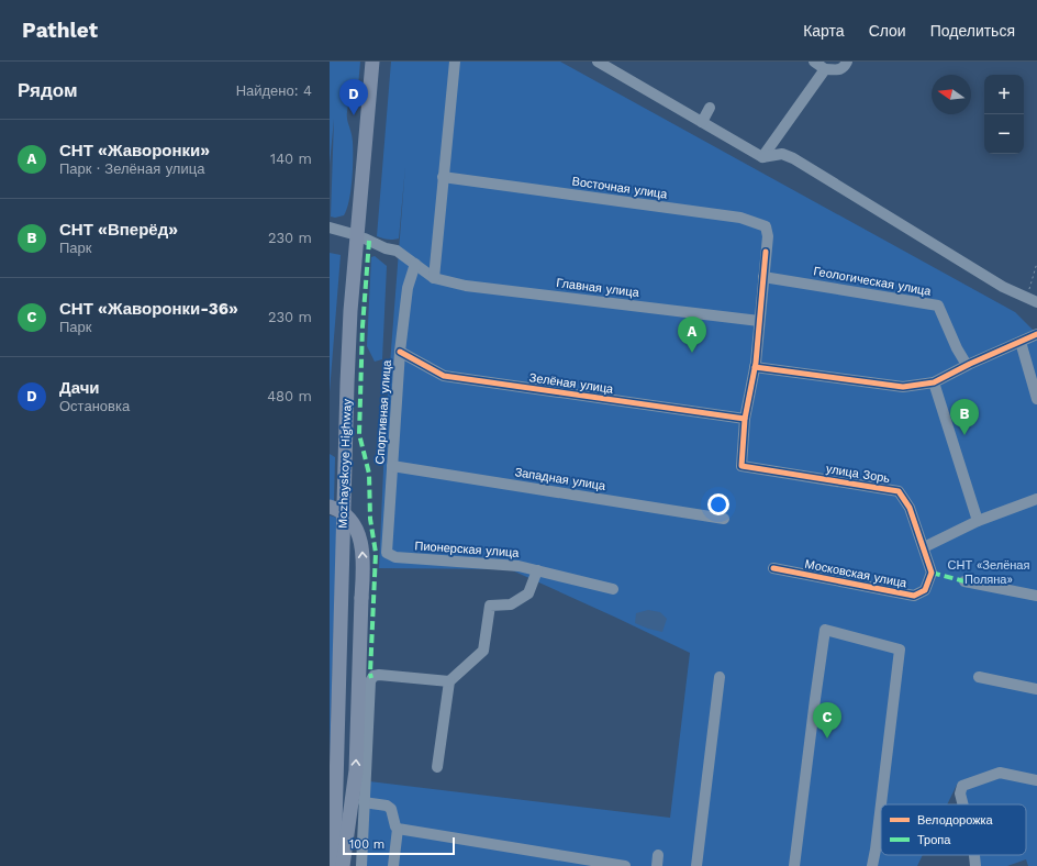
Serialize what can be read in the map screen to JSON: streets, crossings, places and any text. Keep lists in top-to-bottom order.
{
  "streets": {
    "main road": ["Mozhayskoye Highway"],
    "street": [
      "Восточная улица",
      "Геологическая улица",
      "Главная улица",
      "Зелёная улица",
      "Спортивная улица",
      "улица Зорь",
      "Западная улица",
      "Пионерская улица",
      "Московская улица"
    ]
  },
  "crossings": [
    ["Восточная улица", "Геологическая улица"],
    ["Зелёная улица", "Спортивная улица"],
    ["Зелёная улица", "улица Зорь"],
    ["Спортивная улица", "Западная улица"],
    ["Спортивная улица", "Пионерская улица"],
    ["улица Зорь", "Московская улица"]
  ],
  "parks": ["СНТ «Зелёная Поляна»"],
  "legend": ["Велодорожка", "Тропа"],
  "scale_bar": "100 m",
  "north": "left",
  "page": {
    "header": "Pathlet",
    "nav": ["Карта", "Слои", "Поделиться"],
    "heading": ["Рядом", "Найдено: 4"],
    "map_buttons": ["+", "−"],
    "pins": [
      "D",
      "A",
      "B",
      "C"
    ],
    "list": [
      {
        "mark": "A",
        "name": "СНТ «Жаворонки»",
        "note": "Парк · Зелёная улица",
        "value": "140 m"
      },
      {
        "mark": "B",
        "name": "СНТ «Вперёд»",
        "note": "Парк",
        "value": "230 m"
      },
      {
        "mark": "C",
        "name": "СНТ «Жаворонки-36»",
        "note": "Парк",
        "value": "230 m"
      },
      {
        "mark": "D",
        "name": "Дачи",
        "note": "Остановка",
        "value": "480 m"
      }
    ],
    "scale": "100 m"
  }
}
